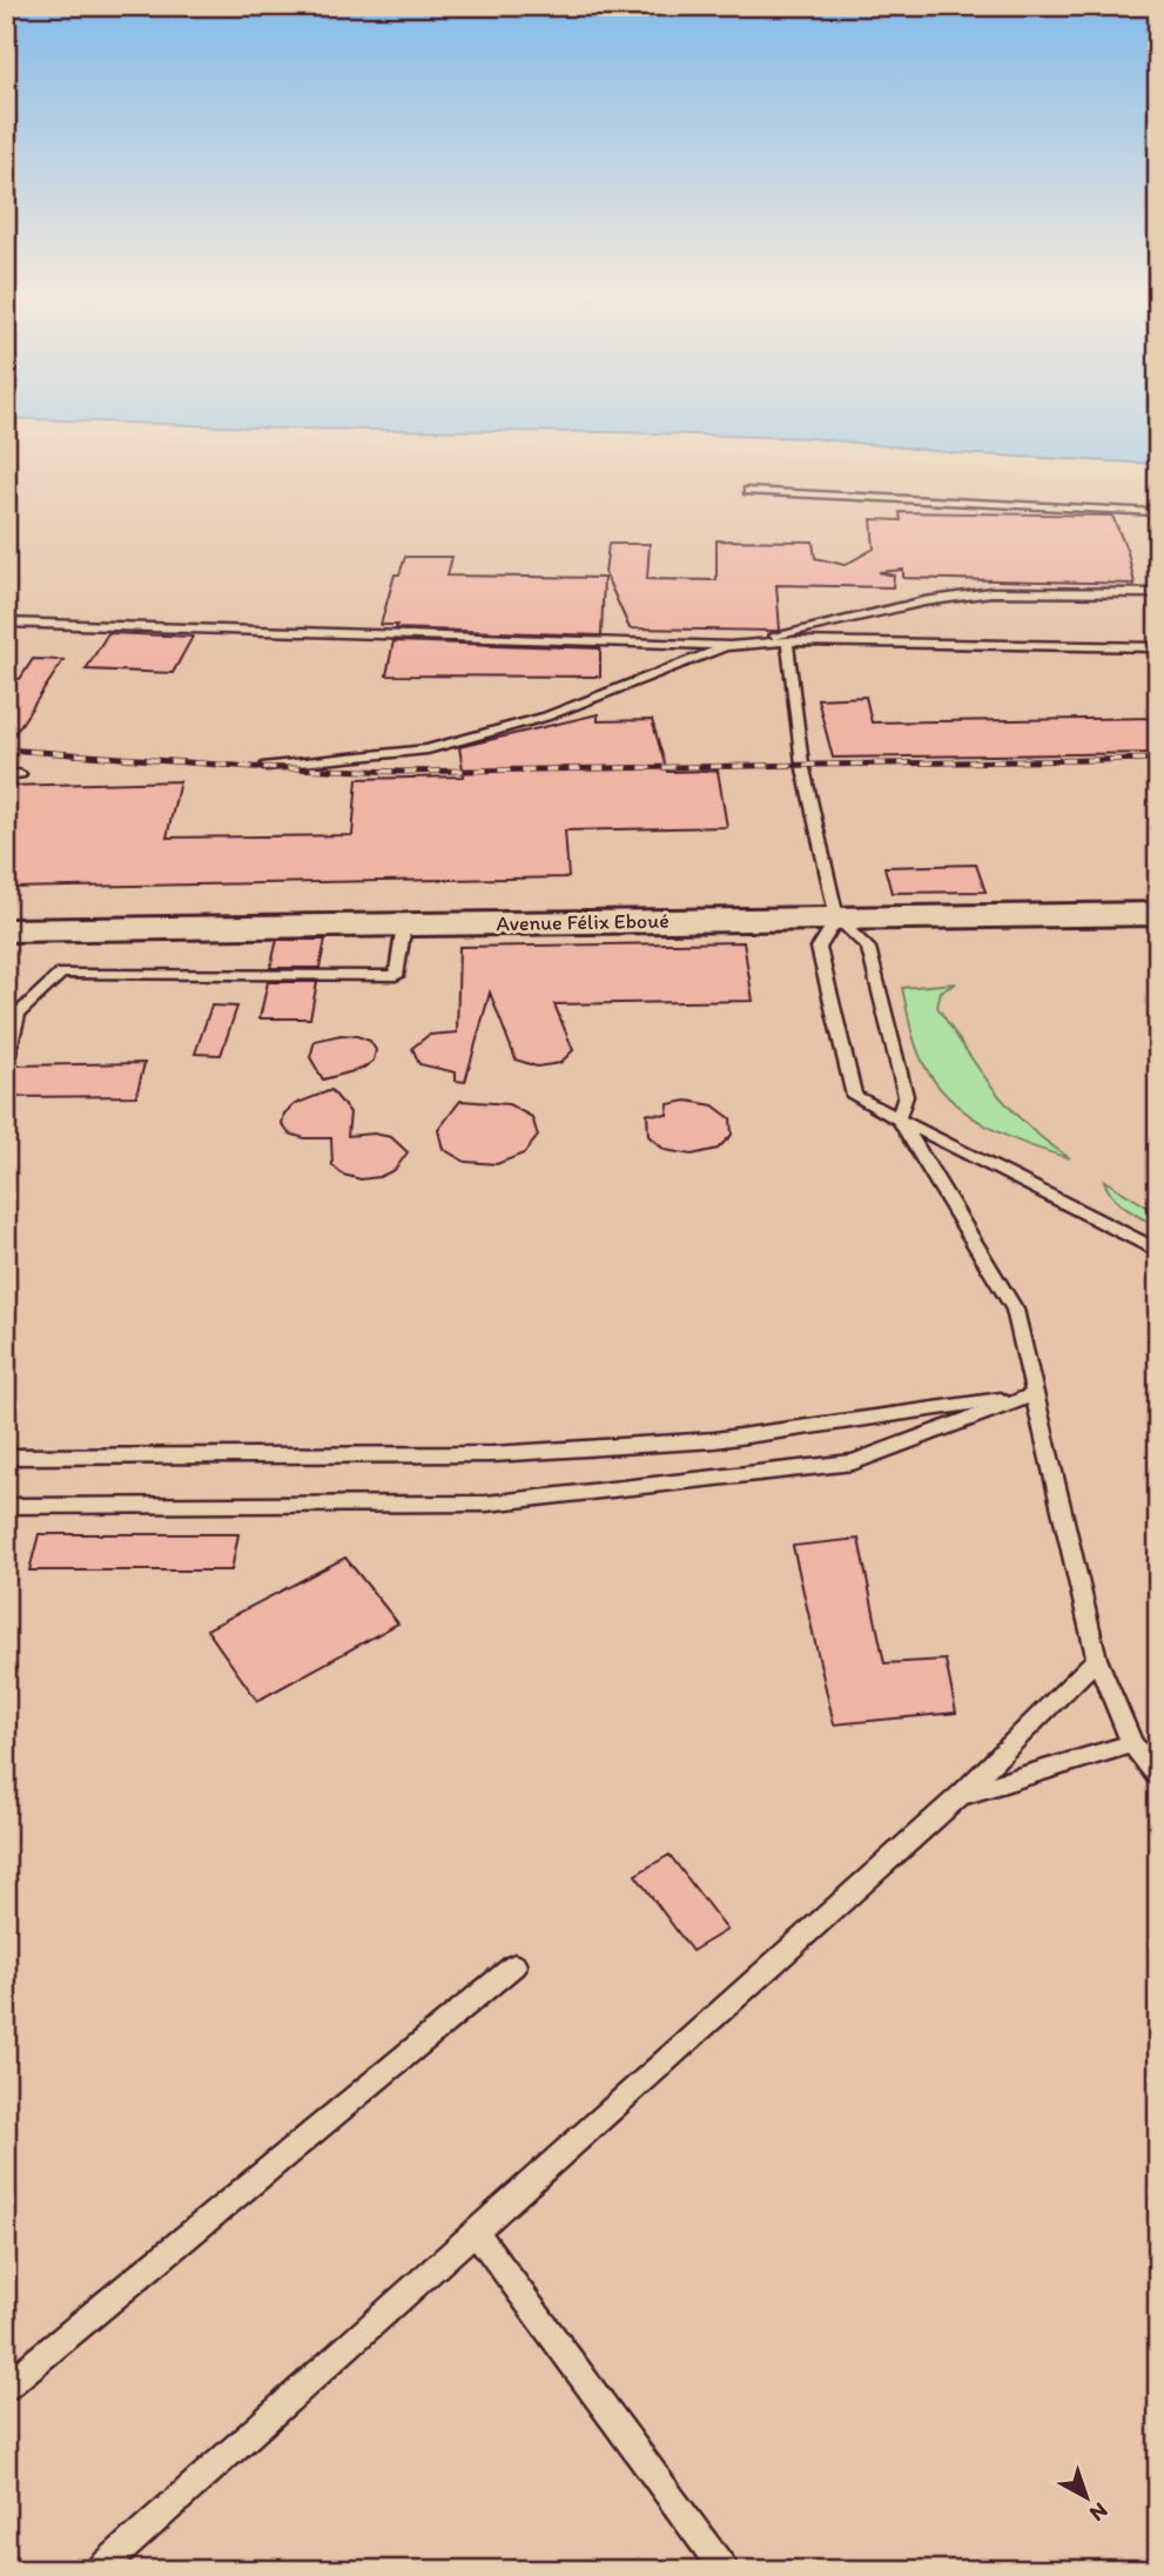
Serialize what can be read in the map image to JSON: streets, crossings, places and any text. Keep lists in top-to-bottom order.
{
  "streets": {
    "street": ["Avenue Félix Eboué"]
  },
  "north": "bottom right"
}
